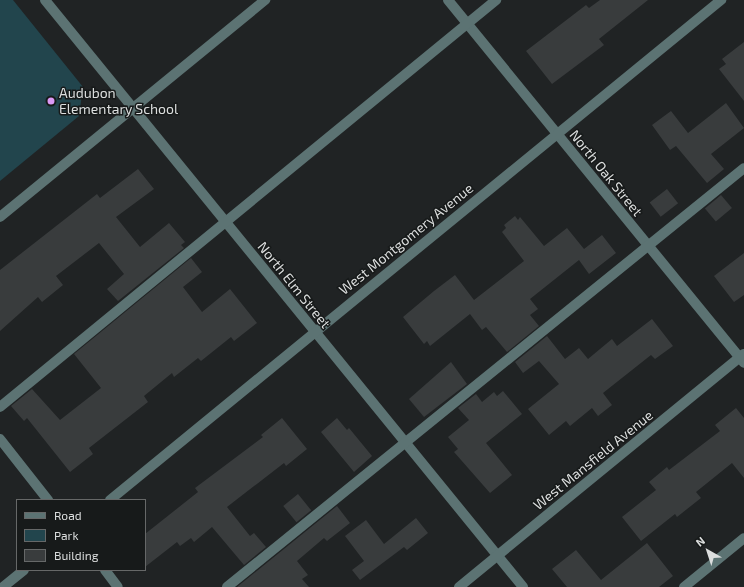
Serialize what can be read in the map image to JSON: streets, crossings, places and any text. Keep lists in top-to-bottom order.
{
  "streets": {
    "street": [
      "North Oak Street",
      "West Montgomery Avenue",
      "North Elm Street",
      "West Mansfield Avenue"
    ]
  },
  "crossings": [
    ["North Oak Street", "West Montgomery Avenue"],
    ["North Oak Street", "West Mansfield Avenue"],
    ["West Montgomery Avenue", "North Elm Street"],
    ["North Elm Street", "West Mansfield Avenue"]
  ],
  "places": ["Audubon Elementary School"],
  "legend": ["Road", "Park", "Building"],
  "north": "top left"
}
